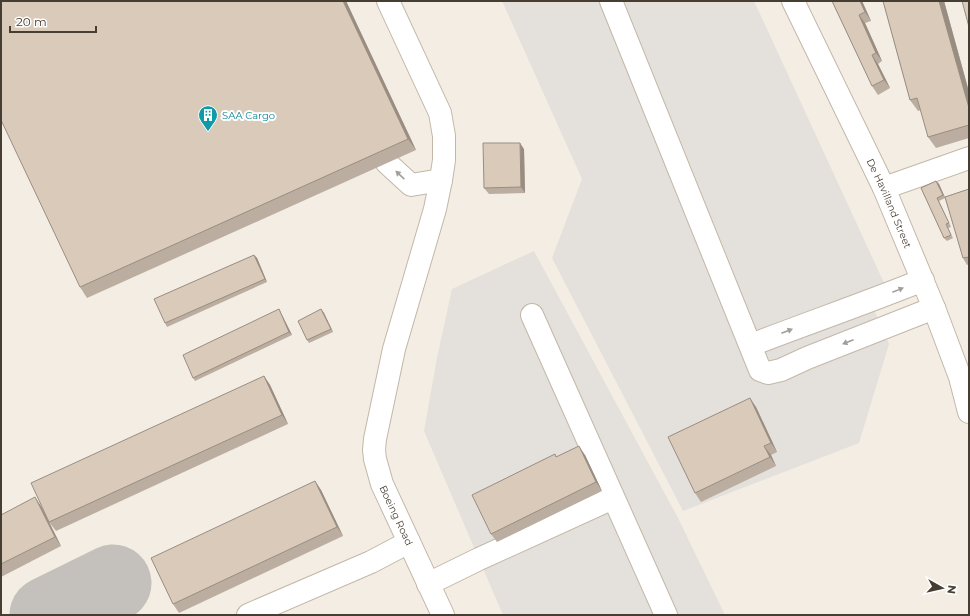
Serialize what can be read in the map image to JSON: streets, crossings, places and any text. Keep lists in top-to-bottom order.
{
  "streets": {
    "lane": ["De Havilland Street", "Boeing Road"]
  },
  "places": {
    "building": ["SAA Cargo"]
  },
  "scale_bar": "20 m",
  "north": "right"
}
